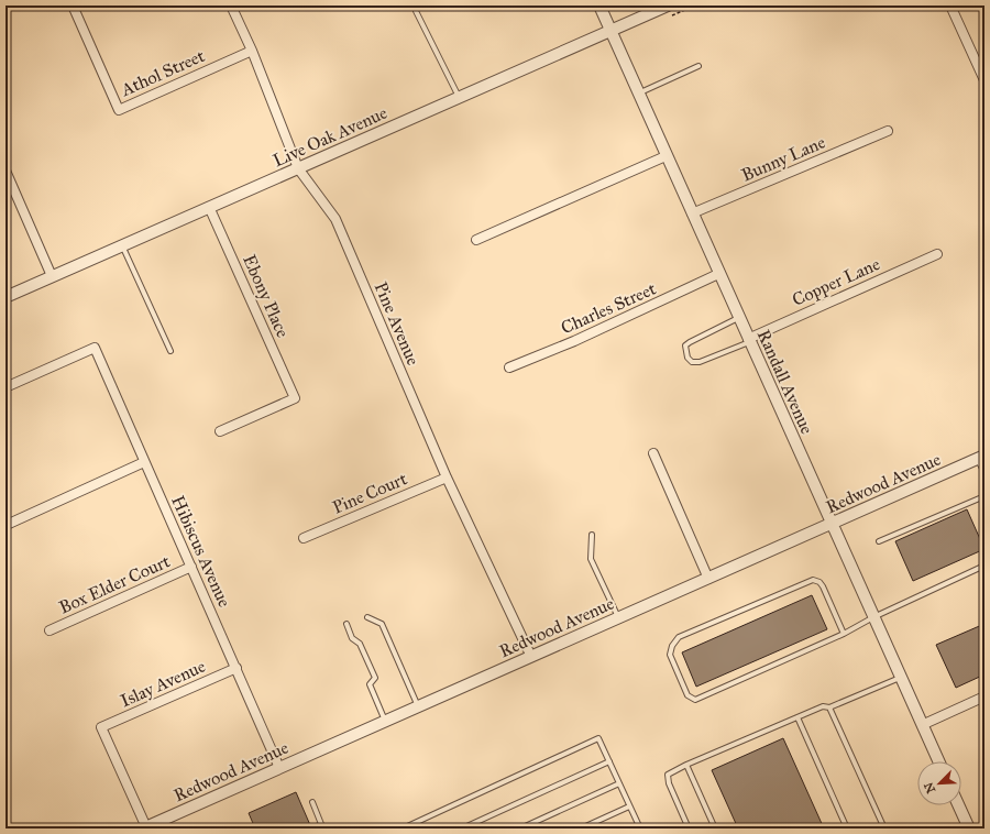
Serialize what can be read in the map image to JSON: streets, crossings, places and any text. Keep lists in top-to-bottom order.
{
  "streets": {
    "street": [
      "Athol Street",
      "Live Oak Avenue",
      "Bunny Lane",
      "Copper Lane",
      "Ebony Place",
      "Charles Street",
      "Pine Avenue",
      "Randall Avenue",
      "Redwood Avenue",
      "Pine Court",
      "Hibiscus Avenue",
      "Box Elder Court",
      "Islay Avenue"
    ]
  },
  "crossings": [
    ["Athol Street", "Pine Avenue"],
    ["Live Oak Avenue", "Ebony Place"],
    ["Live Oak Avenue", "Pine Avenue"],
    ["Live Oak Avenue", "Randall Avenue"],
    ["Bunny Lane", "Randall Avenue"],
    ["Copper Lane", "Randall Avenue"],
    ["Charles Street", "Randall Avenue"],
    ["Pine Avenue", "Redwood Avenue"],
    ["Pine Avenue", "Pine Court"],
    ["Randall Avenue", "Redwood Avenue"],
    ["Redwood Avenue", "Hibiscus Avenue"],
    ["Redwood Avenue", "Islay Avenue"],
    ["Hibiscus Avenue", "Box Elder Court"],
    ["Hibiscus Avenue", "Islay Avenue"]
  ],
  "north": "bottom left"
}
